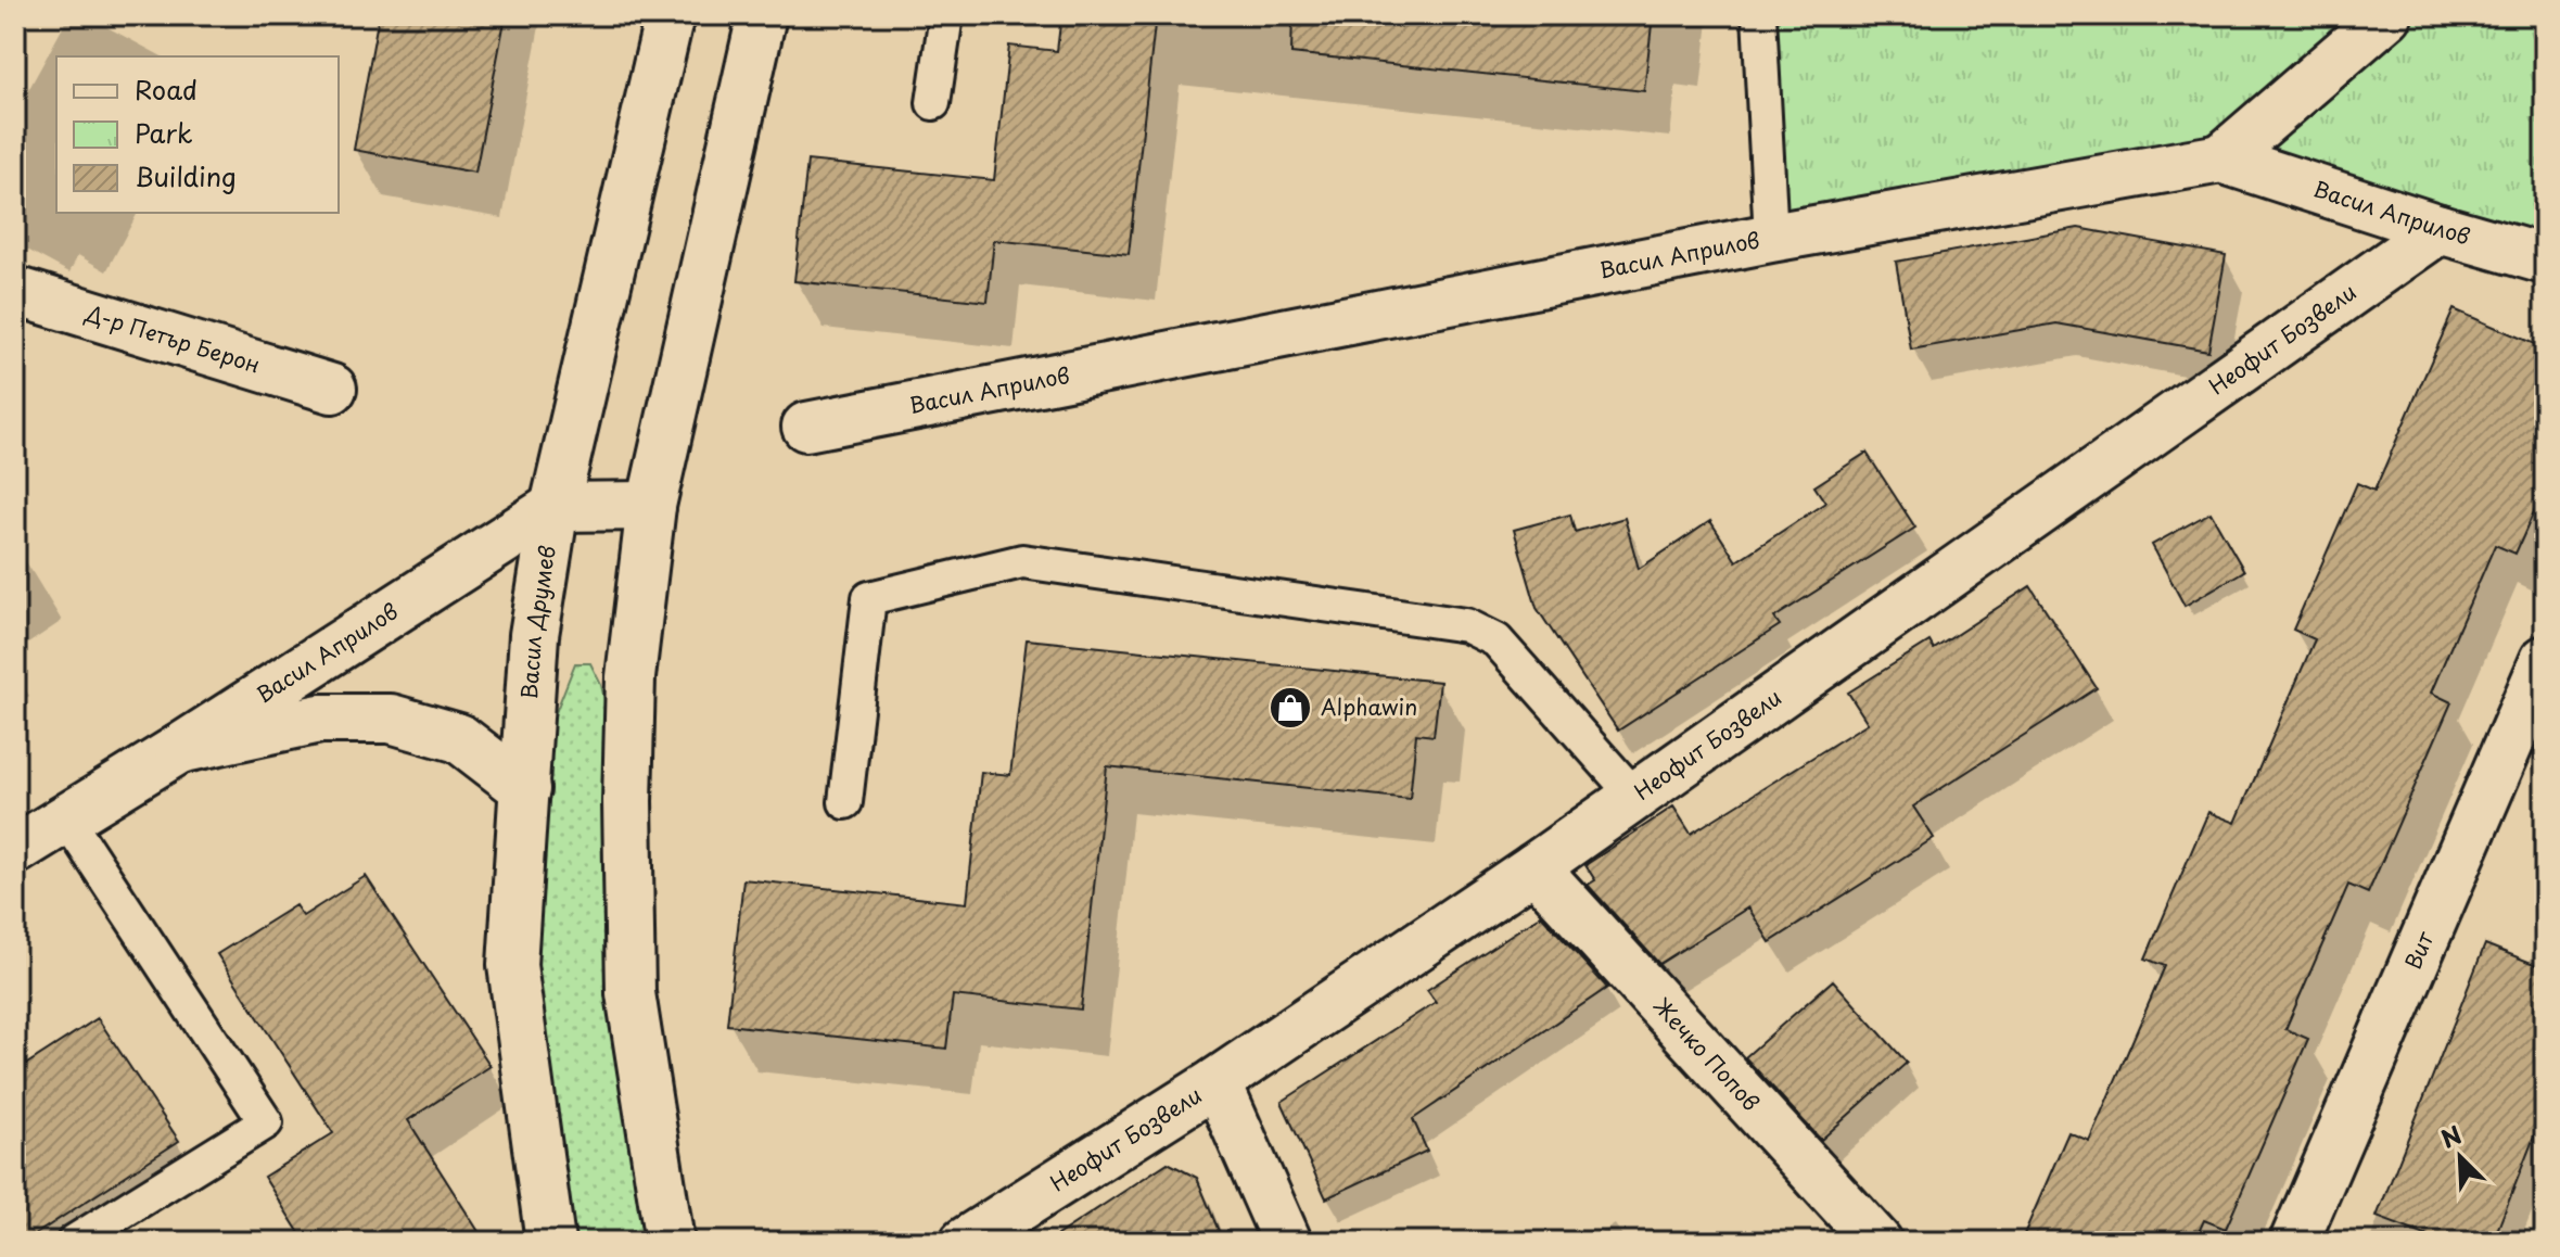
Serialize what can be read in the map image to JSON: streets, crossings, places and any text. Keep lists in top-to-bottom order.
{
  "streets": {
    "street": [
      "Васил Априлов",
      "Неофит Бозвели",
      "Д-р Петър Берон",
      "Васил Друмев",
      "Вит",
      "Жечко Попов"
    ]
  },
  "crossings": [
    ["Васил Априлов", "Неофит Бозвели"],
    ["Васил Априлов", "Васил Друмев"],
    ["Неофит Бозвели", "Жечко Попов"]
  ],
  "places": {
    "shop": ["Alphawin"]
  },
  "legend": ["Road", "Park", "Building"],
  "north": "top left"
}
